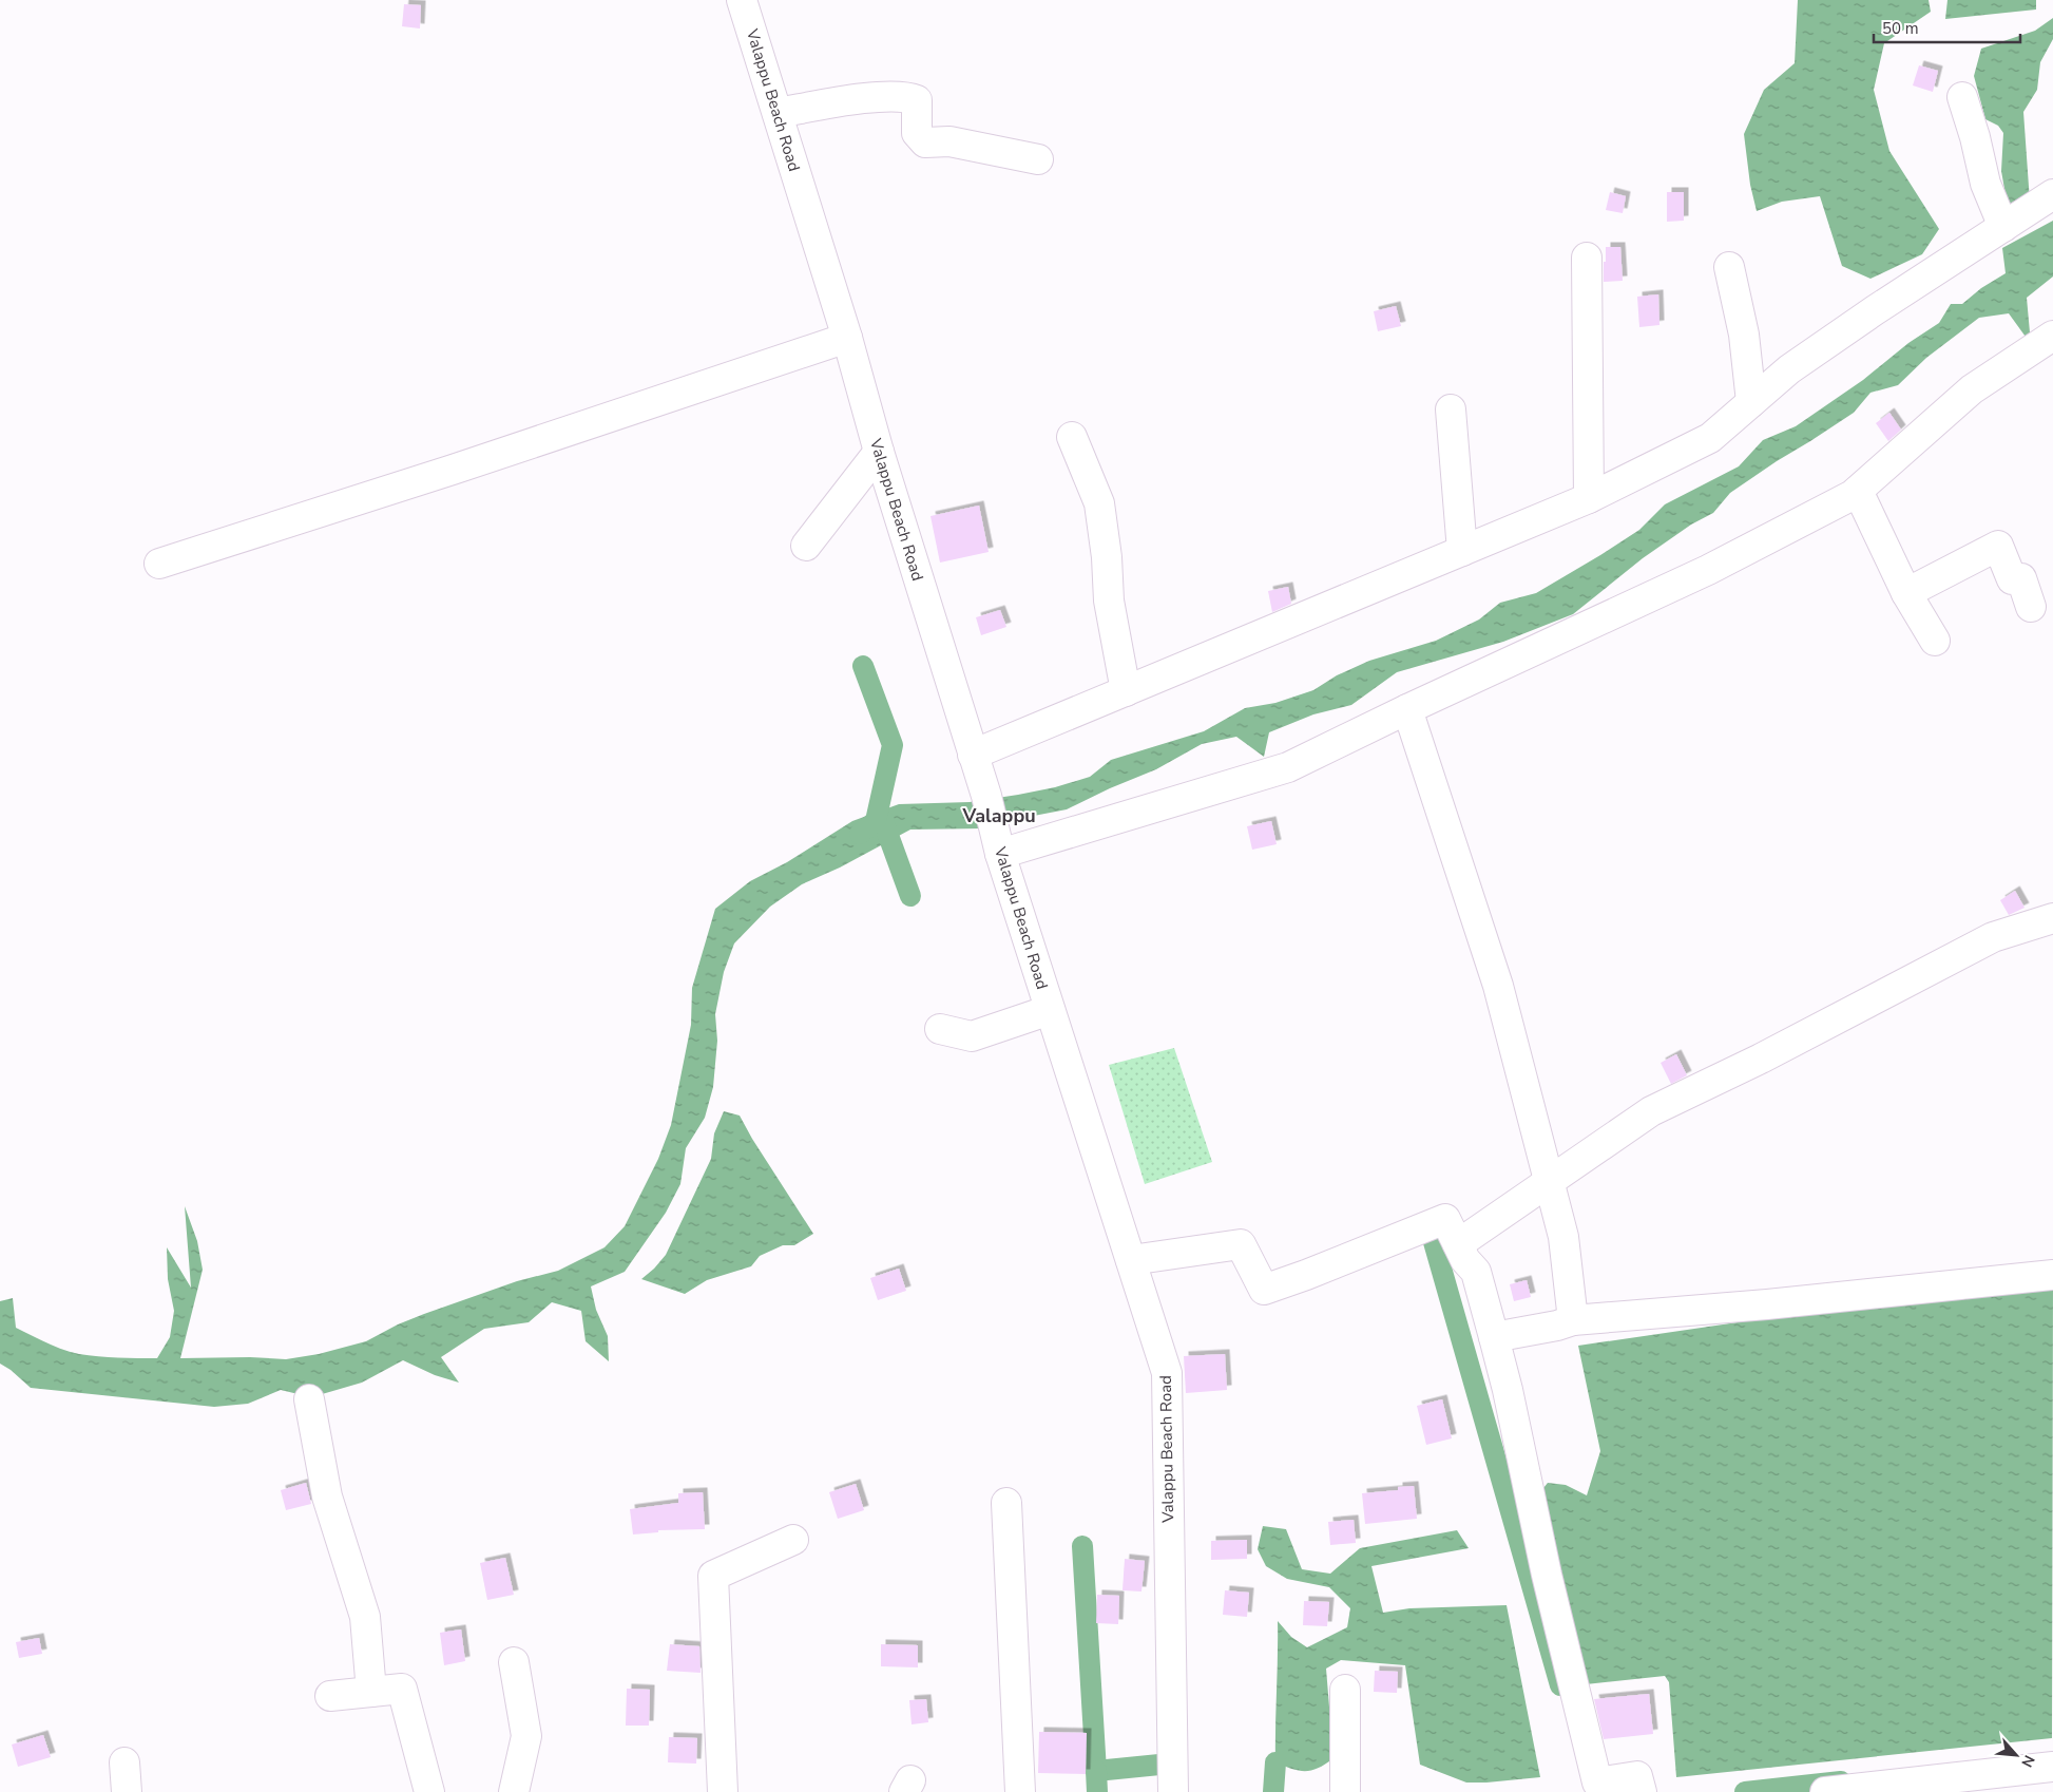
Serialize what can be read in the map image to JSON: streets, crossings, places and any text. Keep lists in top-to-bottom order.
{
  "streets": {
    "street": ["Valappu Beach Road"]
  },
  "districts": ["Valappu"],
  "scale_bar": "50 m",
  "north": "bottom right"
}
